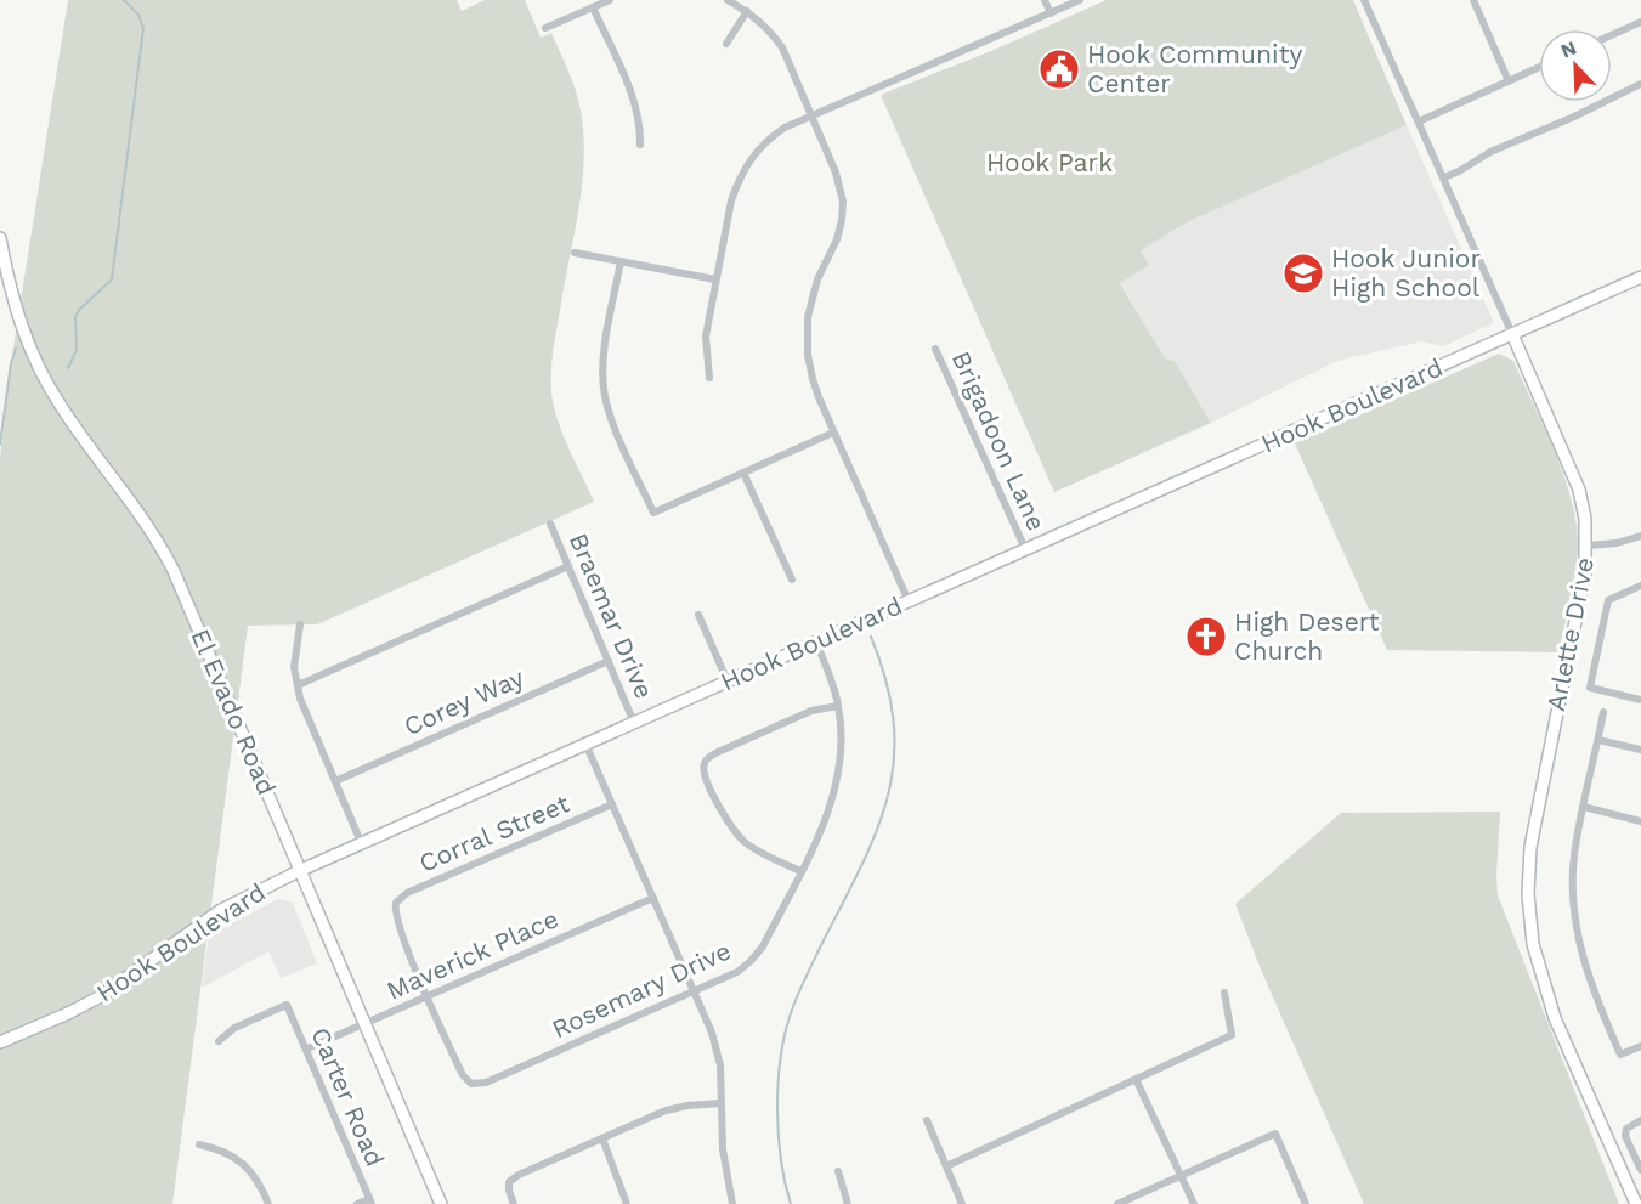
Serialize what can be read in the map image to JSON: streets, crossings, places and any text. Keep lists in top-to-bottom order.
{
  "streets": {
    "main road": ["Hook Boulevard", "Arlette Drive", "El Evado Road"],
    "street": [
      "Brigadoon Lane",
      "Braemar Drive",
      "Corey Way",
      "Corral Street",
      "Maverick Place",
      "Rosemary Drive",
      "Carter Road"
    ]
  },
  "crossings": [
    ["Hook Boulevard", "Brigadoon Lane"],
    ["Hook Boulevard", "Braemar Drive"],
    ["Hook Boulevard", "Arlette Drive"],
    ["Hook Boulevard", "El Evado Road"],
    ["Hook Boulevard", "Rosemary Drive"],
    ["Braemar Drive", "Corey Way"],
    ["El Evado Road", "Maverick Place"],
    ["Corral Street", "Maverick Place"],
    ["Corral Street", "Rosemary Drive"],
    ["Maverick Place", "Rosemary Drive"],
    ["Maverick Place", "Carter Road"]
  ],
  "parks": ["Hook Park"],
  "places": {
    "public building": ["Hook Community Center"],
    "school or university": ["Hook Junior High School"],
    "church": ["High Desert Church"]
  },
  "north": "top left"
}
